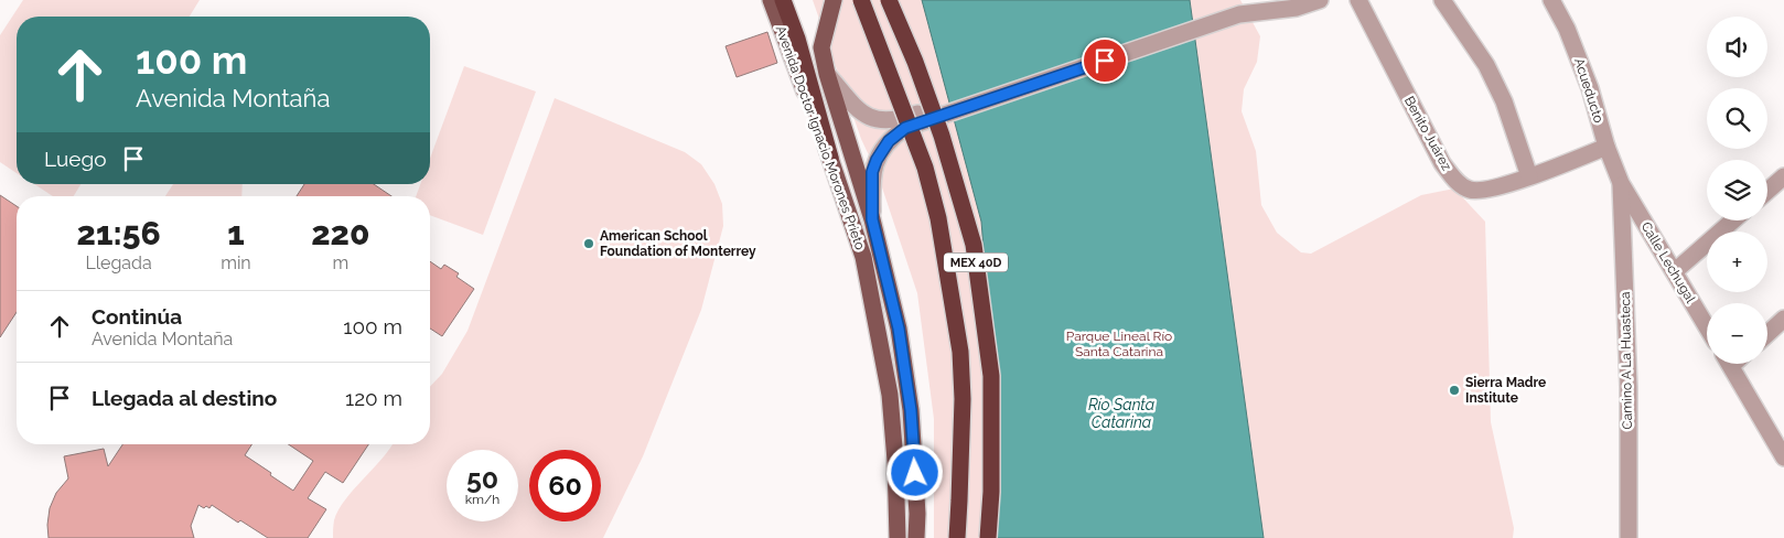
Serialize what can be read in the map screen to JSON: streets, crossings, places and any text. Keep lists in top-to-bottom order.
{
  "streets": {
    "highway": ["MEX 40D"],
    "main road": ["Avenida Doctor Ignacio Morones Prieto"],
    "street": [
      "Acueducto",
      "Benito Juárez",
      "Calle Lechugal",
      "Camino A La Huasteca"
    ]
  },
  "crossings": [
    ["Acueducto", "Benito Juárez"],
    ["Acueducto", "Calle Lechugal"],
    ["Acueducto", "Camino A La Huasteca"],
    ["Calle Lechugal", "Camino A La Huasteca"]
  ],
  "water": ["Río Santa Catarina"],
  "parks": ["Parque Lineal Río Santa Catarina"],
  "places": ["American School Foundation of Monterrey", "Sierra Madre Institute"],
  "page": {
    "map_buttons": ["+", "−"],
    "turn": ["100 m", "Avenida Montaña"],
    "then": "Luego",
    "eta": [
      "21:56",
      "Llegada",
      "1",
      "min",
      "220",
      "m"
    ],
    "list": [
      {
        "name": "Continúa",
        "note": "Avenida Montaña",
        "value": "100 m"
      },
      {
        "name": "Llegada al destino",
        "value": "120 m"
      }
    ],
    "speed": "50 km/h",
    "limit": "60"
  }
}
